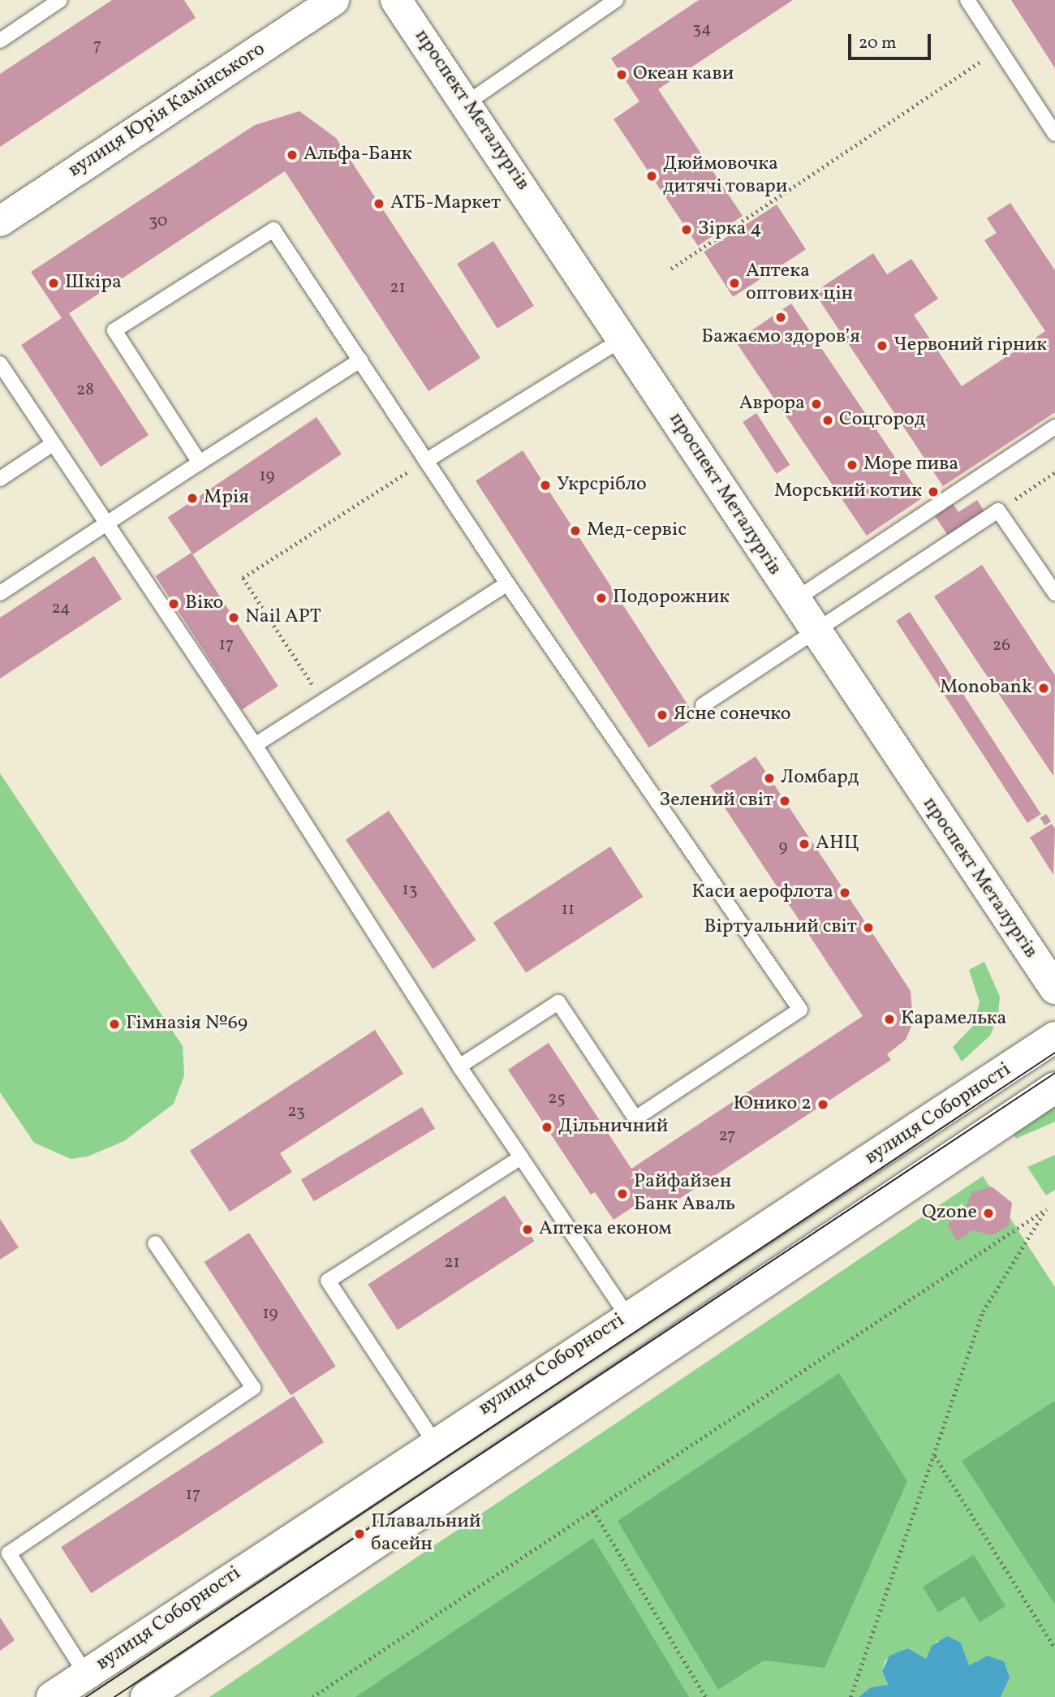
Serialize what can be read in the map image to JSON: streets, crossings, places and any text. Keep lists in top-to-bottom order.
{
  "streets": {
    "main road": ["проспект Металургів", "вулиця Соборності"],
    "street": ["вулиця Юрія Камінського"]
  },
  "places": [
    "Океан кави",
    "Альфа-Банк",
    "Дюймовочка дитячі товари",
    "АТБ-Маркет",
    "Зірка 4",
    "Шкіра",
    "Аптека оптових цін",
    "Бажаємо здоровʼя",
    "Червоний гірник",
    "Аврора",
    "Соцгород",
    "Море пива",
    "Укрсрібло",
    "Морський котик",
    "Мрія",
    "Мед-сервіс",
    "Подорожник",
    "Віко",
    "Nail АРТ",
    "Monobank",
    "Ясне сонечко",
    "Ломбард",
    "Зелений світ",
    "АНЦ",
    "Каси аерофлота",
    "Віртуальний світ",
    "Карамелька",
    "Гімназія №69",
    "Юнико 2",
    "Дільничний",
    "Райфайзен Банк Аваль",
    "Qzone",
    "Аптека економ",
    "Плавальний басейн"
  ],
  "house_numbers": [
    "34",
    "7",
    "30",
    "21",
    "28",
    "19",
    "24",
    "17",
    "26",
    "9",
    "13",
    "11",
    "25",
    "23",
    "27",
    "21",
    "19",
    "17"
  ],
  "scale_bar": "20 m"
}
